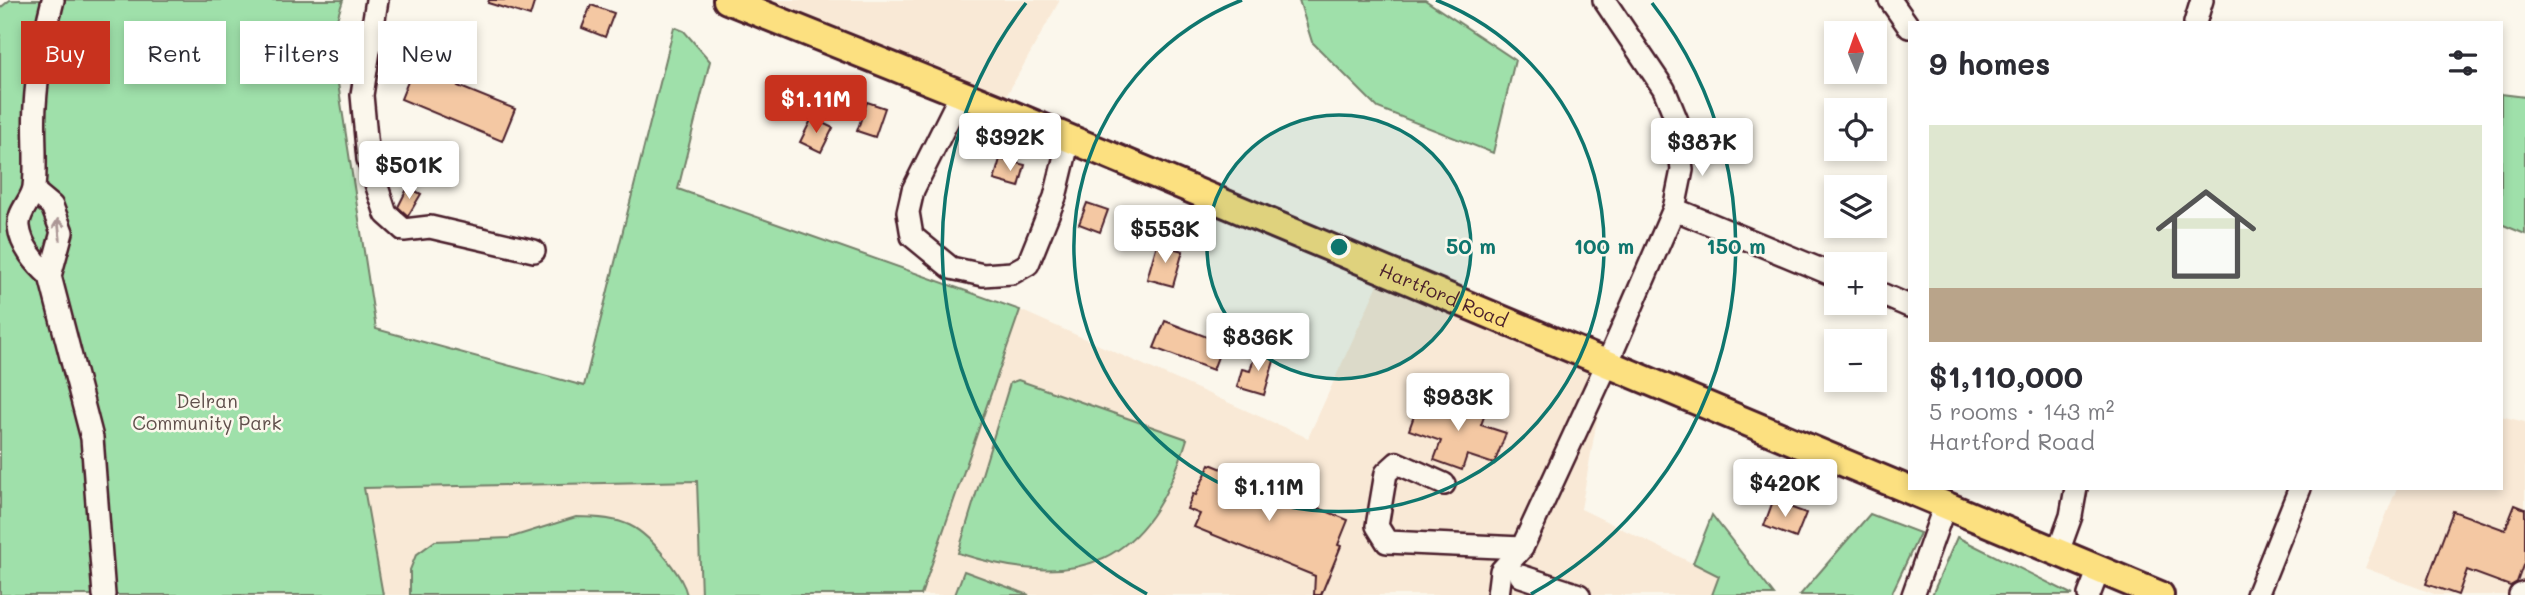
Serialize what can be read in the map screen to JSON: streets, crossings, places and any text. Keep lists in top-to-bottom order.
{
  "streets": {
    "main road": ["Hartford Road"]
  },
  "parks": ["Delran Community Park"],
  "north": "top",
  "page": {
    "map_buttons": ["+", "−"],
    "chip": [
      "Buy",
      "Rent",
      "Filters",
      "New"
    ],
    "heading": "9 homes",
    "price": [
      "$1.11M",
      "$392K",
      "$387K",
      "$501K",
      "$553K",
      "$836K",
      "$983K",
      "$420K",
      "$1.11M"
    ],
    "list": [
      {
        "name": "$1,110,000",
        "note": "5 rooms · 143 m² · Hartford Road"
      }
    ]
  },
  "rings": ["50 m", "100 m", "150 m"]
}
